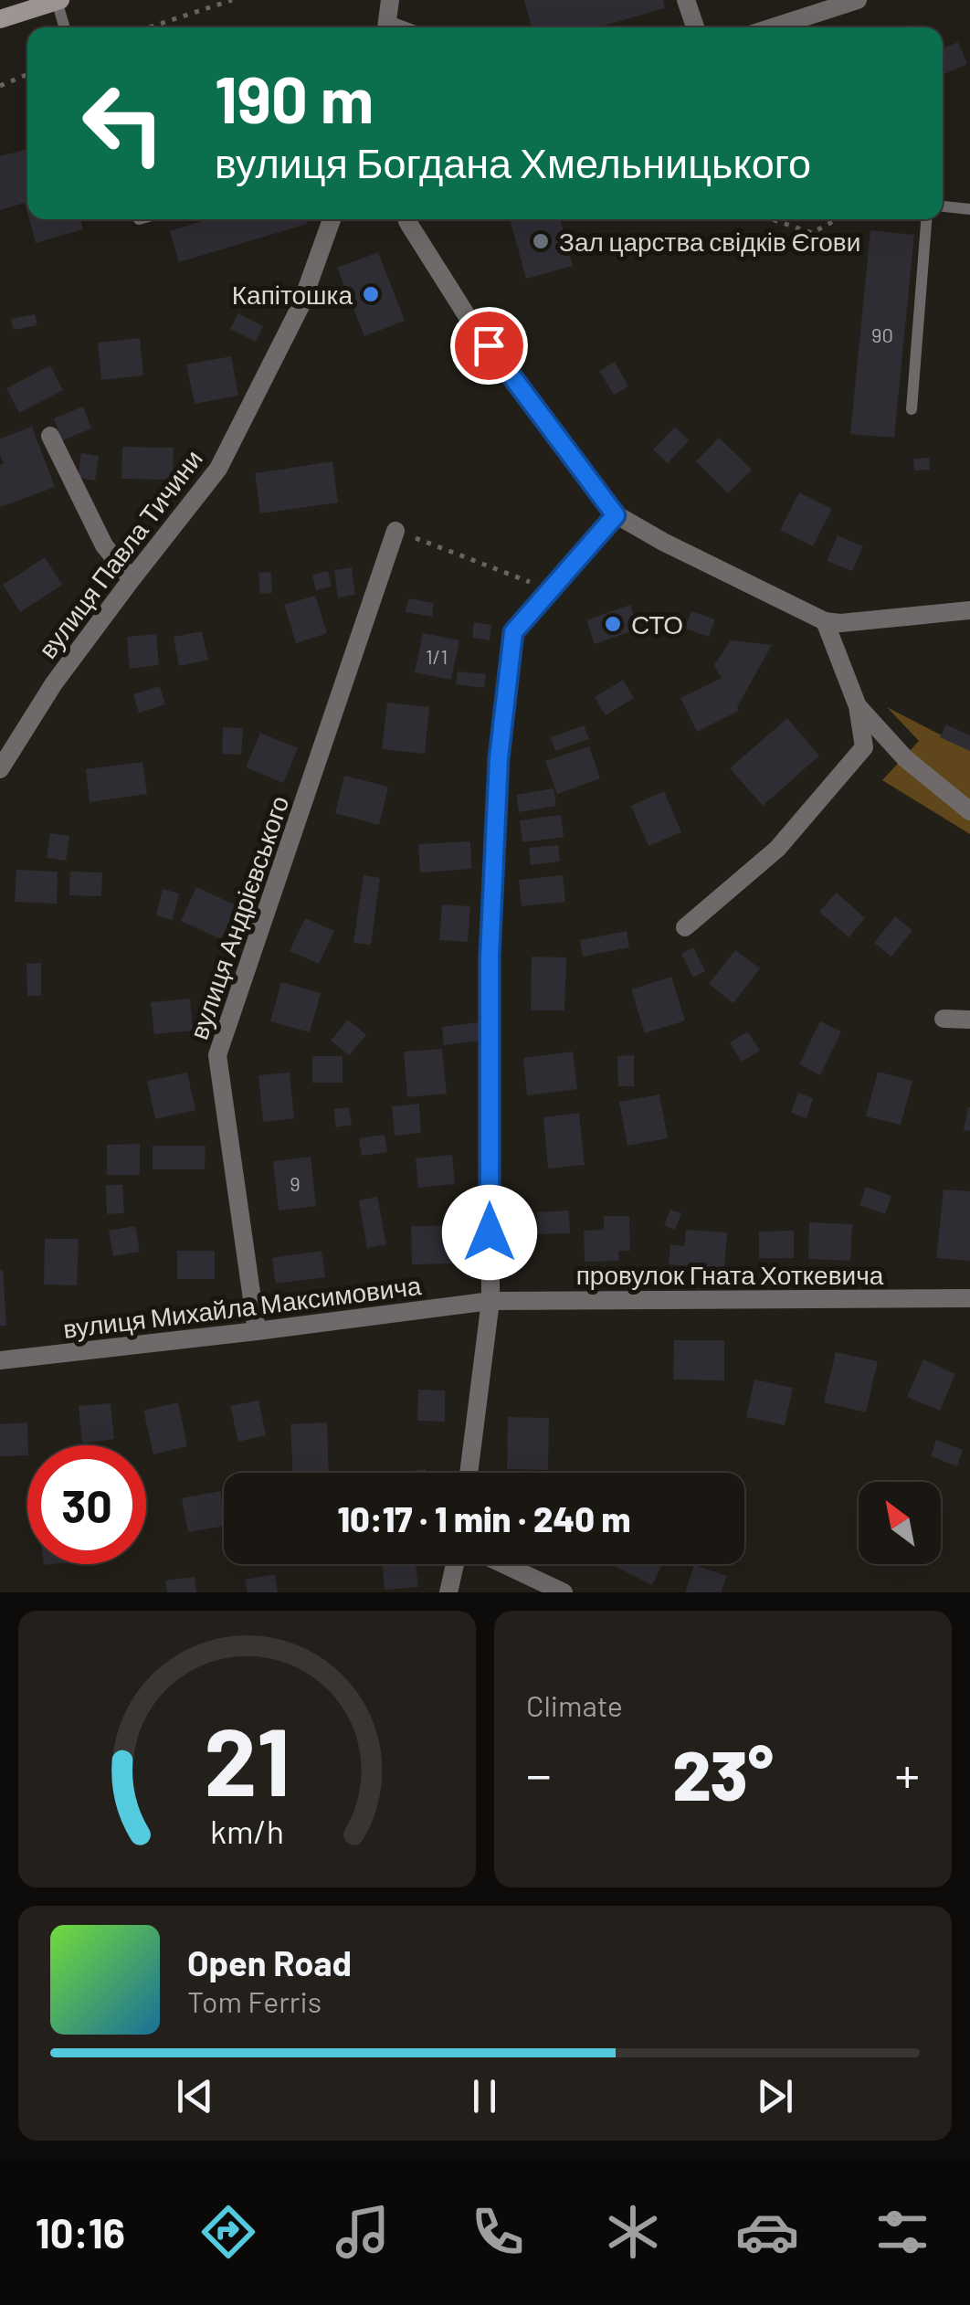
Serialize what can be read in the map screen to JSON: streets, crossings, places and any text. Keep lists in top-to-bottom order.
{
  "streets": {
    "street": [
      "вулиця Павла Тичини",
      "вулиця Андрієвського",
      "провулок Гната Хоткевича",
      "вулиця Михайла Максимовича"
    ]
  },
  "crossings": [
    ["вулиця Андрієвського", "вулиця Михайла Максимовича"],
    ["провулок Гната Хоткевича", "вулиця Михайла Максимовича"]
  ],
  "places": ["Зал царства свідків Єгови", "Капітошка", "СТО"],
  "house_numbers": ["90", "1/1", "9"],
  "north": "top left",
  "page": {
    "turn": ["190 m", "вулиця Богдана Хмельницького"],
    "limit": "30",
    "trip": "10:17 · 1 min · 240 m",
    "tile": "Climate",
    "heat": ["−", "23°", "+"],
    "song": ["Open Road", "Tom Ferris"],
    "tabs": "10:16",
    "gauge": ["21", "km/h"]
  }
}
